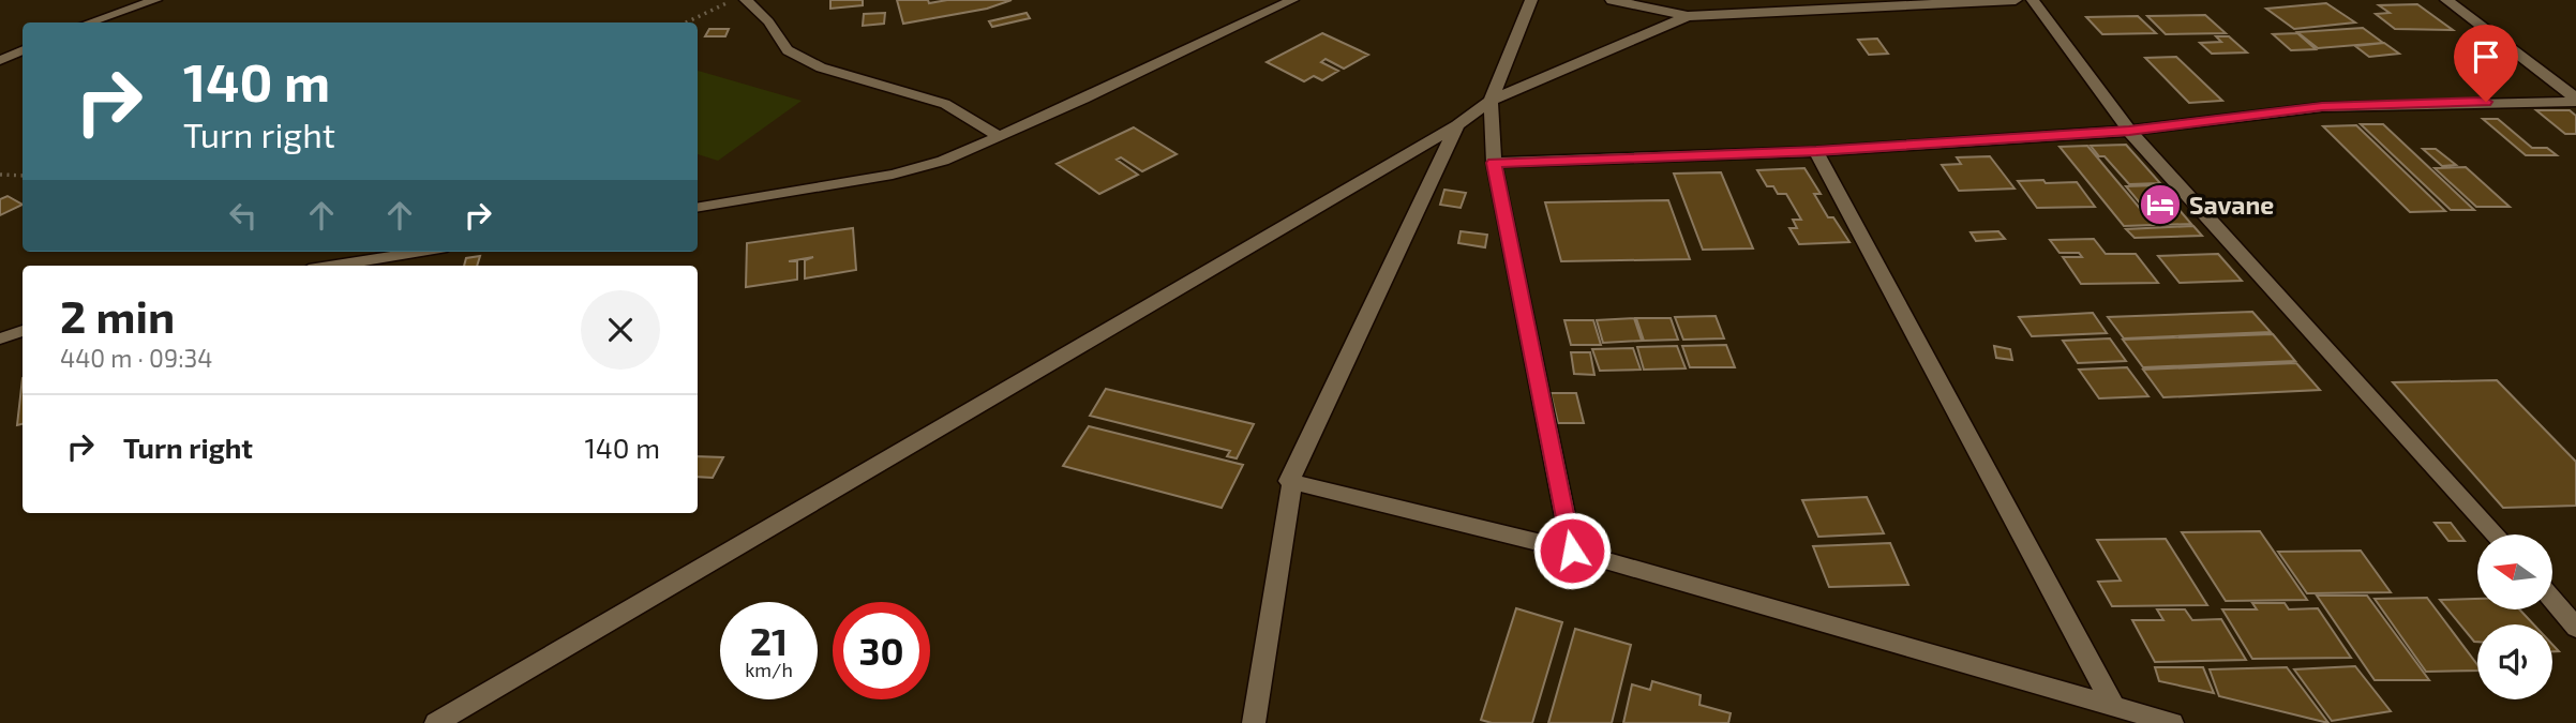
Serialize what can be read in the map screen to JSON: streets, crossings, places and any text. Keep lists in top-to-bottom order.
{
  "places": {
    "hotel": ["Savane"]
  },
  "north": "left",
  "page": {
    "turn": ["140 m", "Turn right"],
    "heading": ["2 min", "440 m · 09:34"],
    "list": [
      {
        "name": "Turn right",
        "value": "140 m"
      }
    ],
    "speed": "21 km/h",
    "limit": "30"
  }
}
